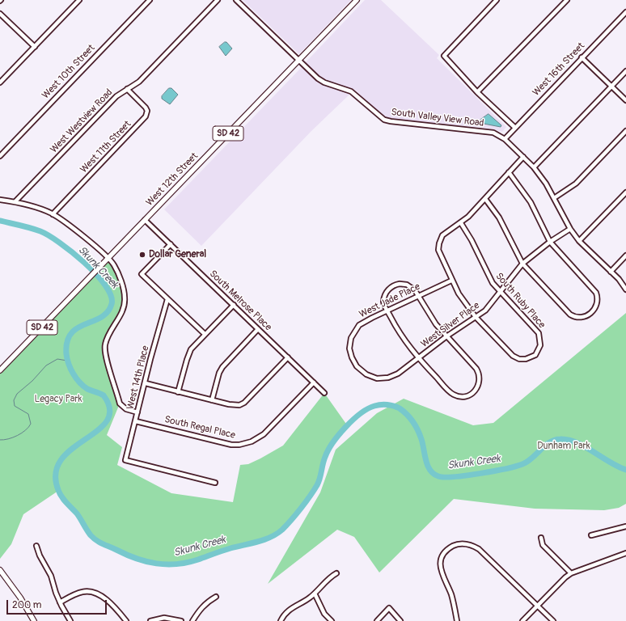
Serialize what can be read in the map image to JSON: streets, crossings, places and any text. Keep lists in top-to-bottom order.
{
  "streets": {
    "main road": ["SD 42", "West 12th Street"],
    "street": [
      "West 16th Street",
      "West 10th Street",
      "South Valley View Road",
      "West Westview Road",
      "West 11th Street",
      "South Melrose Place",
      "West Jade Place",
      "South Ruby Place",
      "West Silver Place",
      "West 14th Place",
      "South Regal Place"
    ]
  },
  "crossings": [
    ["West 16th Street", "South Valley View Road"],
    ["South Valley View Road", "West 12th Street"],
    ["South Valley View Road", "West Silver Place"],
    ["West Westview Road", "West 11th Street"],
    ["West 12th Street", "South Melrose Place"],
    ["South Melrose Place", "South Regal Place"],
    ["West Jade Place", "West Silver Place"],
    ["South Ruby Place", "West Silver Place"],
    ["West 14th Place", "South Regal Place"]
  ],
  "water": ["Skunk Creek"],
  "parks": ["Legacy Park", "Dunham Park"],
  "places": ["Dollar General"],
  "scale_bar": "200 m"
}
